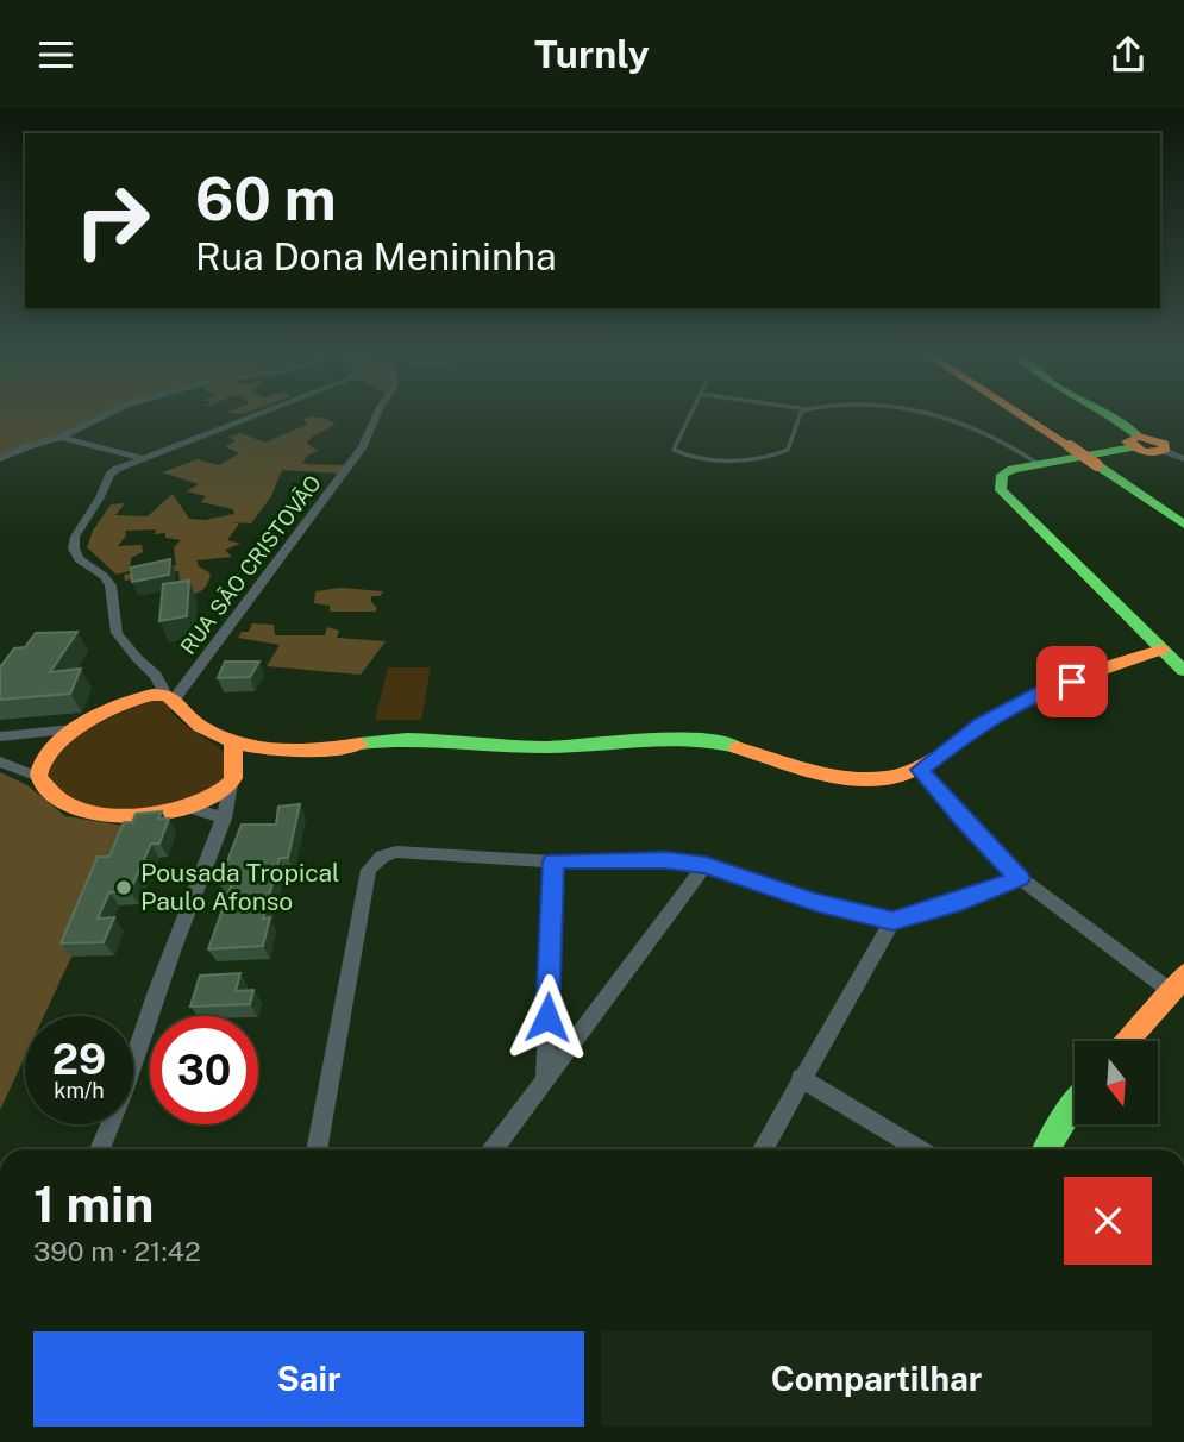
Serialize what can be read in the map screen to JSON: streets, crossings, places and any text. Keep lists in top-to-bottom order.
{
  "streets": {
    "street": ["RUA SÃO CRISTOVÃO"]
  },
  "places": ["Pousada Tropical Paulo Afonso"],
  "north": "bottom",
  "page": {
    "header": "Turnly",
    "turn": ["60 m", "Rua Dona Menininha"],
    "speed": "29 km/h",
    "limit": "30",
    "heading": ["1 min", "390 m · 21:42"],
    "buttons": ["Sair", "Compartilhar"]
  }
}
